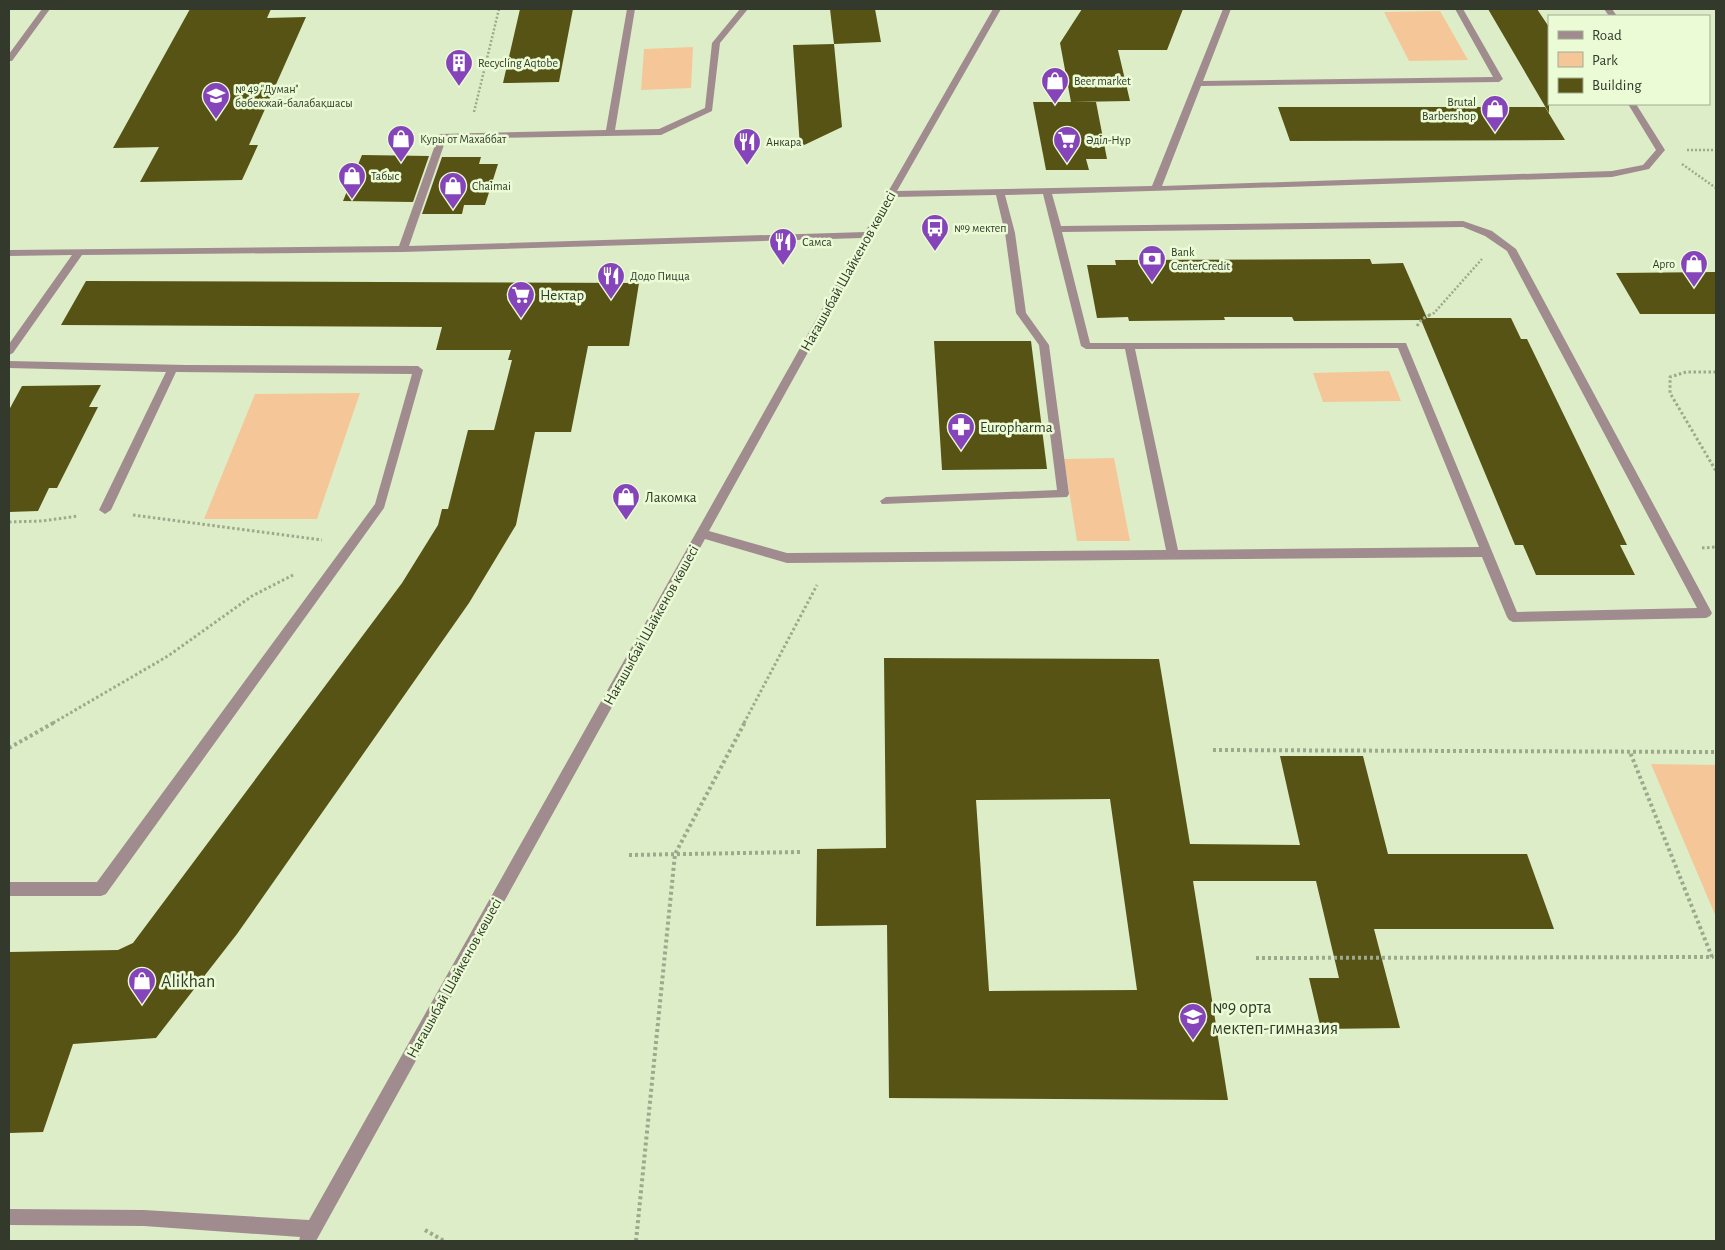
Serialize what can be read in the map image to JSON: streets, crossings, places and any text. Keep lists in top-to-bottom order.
{
  "streets": {
    "street": ["Нағашыбай Шайкенов көшесі"]
  },
  "places": {
    "building": ["Recycling Aqtobe"],
    "shop": [
      "Beer market",
      "Brutal Barbershop",
      "Куры от Махаббат",
      "Табыс",
      "Chaimai",
      "Арго",
      "Лакомка",
      "Alikhan"
    ],
    "school or university": ["№ 49 \"Думан\" бөбекжай-балабақшасы", "№9 орта мектеп-гимназия"],
    "supermarket": ["Әділ-Нұр", "Нектар"],
    "restaurant": ["Анкара", "Самса", "Додо Пицца"],
    "bus stop": ["№9 мектеп"],
    "bank": ["Bank CenterCredit"],
    "pharmacy": ["Europharma"]
  },
  "legend": ["Road", "Park", "Building"]
}
